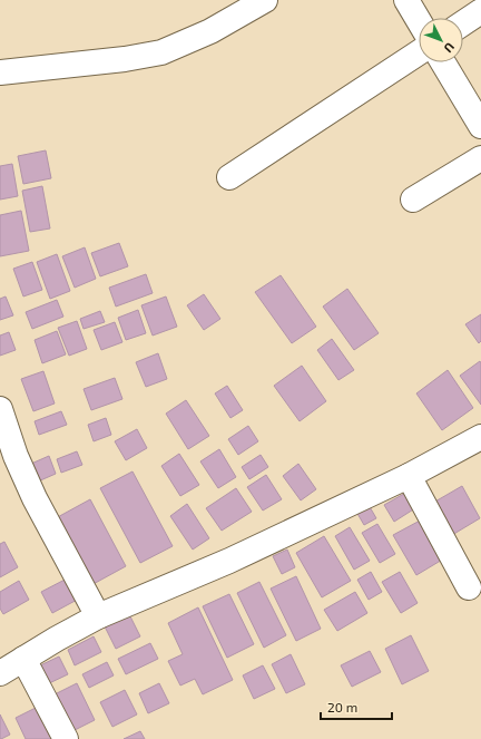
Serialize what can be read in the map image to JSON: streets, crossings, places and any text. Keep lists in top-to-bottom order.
{
  "scale_bar": "20 m",
  "north": "bottom right"
}
